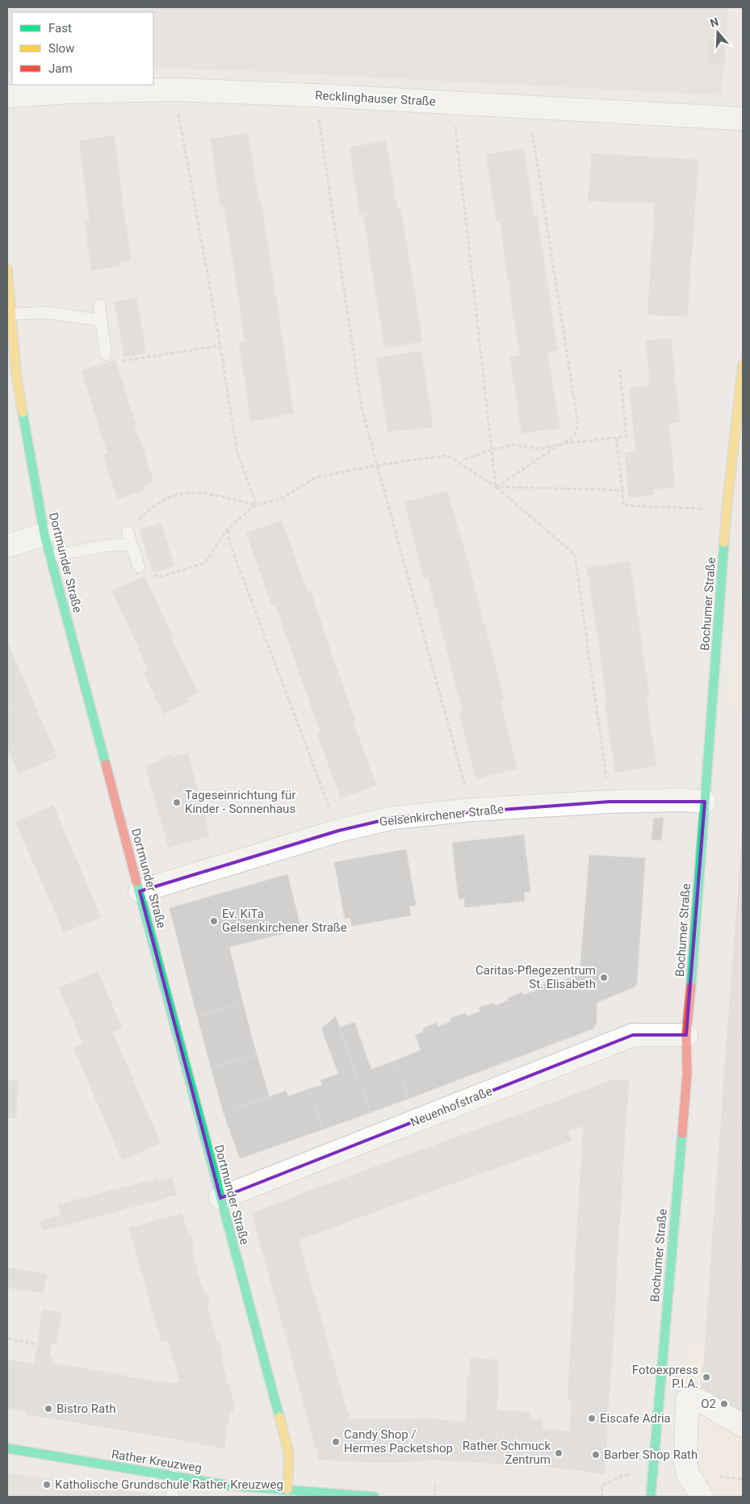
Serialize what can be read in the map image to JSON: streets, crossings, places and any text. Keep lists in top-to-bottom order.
{
  "streets": {
    "street": [
      "Recklinghauser Straße",
      "Dortmunder Straße",
      "Bochumer Straße",
      "Gelsenkirchener Straße",
      "Neuenhofstraße",
      "Rather Kreuzweg"
    ]
  },
  "crossings": [
    ["Dortmunder Straße", "Gelsenkirchener Straße"],
    ["Dortmunder Straße", "Neuenhofstraße"],
    ["Dortmunder Straße", "Rather Kreuzweg"],
    ["Bochumer Straße", "Gelsenkirchener Straße"],
    ["Bochumer Straße", "Neuenhofstraße"]
  ],
  "places": [
    "Tageseinrichtung für Kinder - Sonnenhaus",
    "Ev. KiTa Gelsenkirchener Straße",
    "Caritas-Pflegezentrum St. Elisabeth",
    "Fotoexpress P.I.A.",
    "O2",
    "Bistro Rath",
    "Eiscafe Adria",
    "Candy Shop / Hermes Packetshop",
    "Rather Schmuck Zentrum",
    "Barber Shop Rath",
    "Katholische Grundschule Rather Kreuzweg"
  ],
  "legend": ["Fast", "Slow", "Jam"],
  "north": "top"
}
